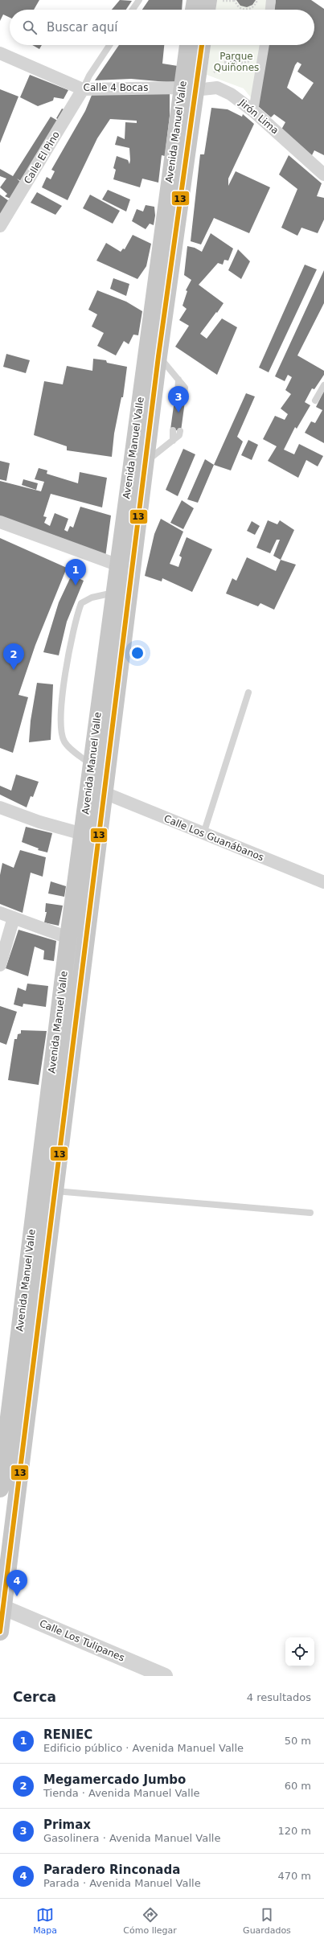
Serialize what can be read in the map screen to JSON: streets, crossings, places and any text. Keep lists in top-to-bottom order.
{
  "streets": {
    "main road": ["Avenida Manuel Valle"],
    "street": [
      "Calle 4 Bocas",
      "Jirón Lima",
      "Calle El Pino",
      "Calle Los Guanábanos",
      "Calle Los Tulipanes"
    ]
  },
  "crossings": [
    ["Calle 4 Bocas", "Jirón Lima"],
    ["Calle 4 Bocas", "Avenida Manuel Valle"],
    ["Calle 4 Bocas", "Calle El Pino"],
    ["Jirón Lima", "Avenida Manuel Valle"],
    ["Avenida Manuel Valle", "Calle Los Guanábanos"],
    ["Avenida Manuel Valle", "Calle Los Tulipanes"]
  ],
  "parks": ["Parque Quiñones"],
  "lines": ["transit line 13"],
  "page": {
    "search": "Buscar aquí",
    "pins": [
      "3",
      "1",
      "2",
      "4"
    ],
    "heading": ["Cerca", "4 resultados"],
    "list": [
      {
        "mark": "1",
        "name": "RENIEC",
        "note": "Edificio público · Avenida Manuel Valle",
        "value": "50 m"
      },
      {
        "mark": "2",
        "name": "Megamercado Jumbo",
        "note": "Tienda · Avenida Manuel Valle",
        "value": "60 m"
      },
      {
        "mark": "3",
        "name": "Primax",
        "note": "Gasolinera · Avenida Manuel Valle",
        "value": "120 m"
      },
      {
        "mark": "4",
        "name": "Paradero Rinconada",
        "note": "Parada · Avenida Manuel Valle",
        "value": "470 m"
      }
    ],
    "nav": ["Mapa", "Cómo llegar", "Guardados"]
  }
}
